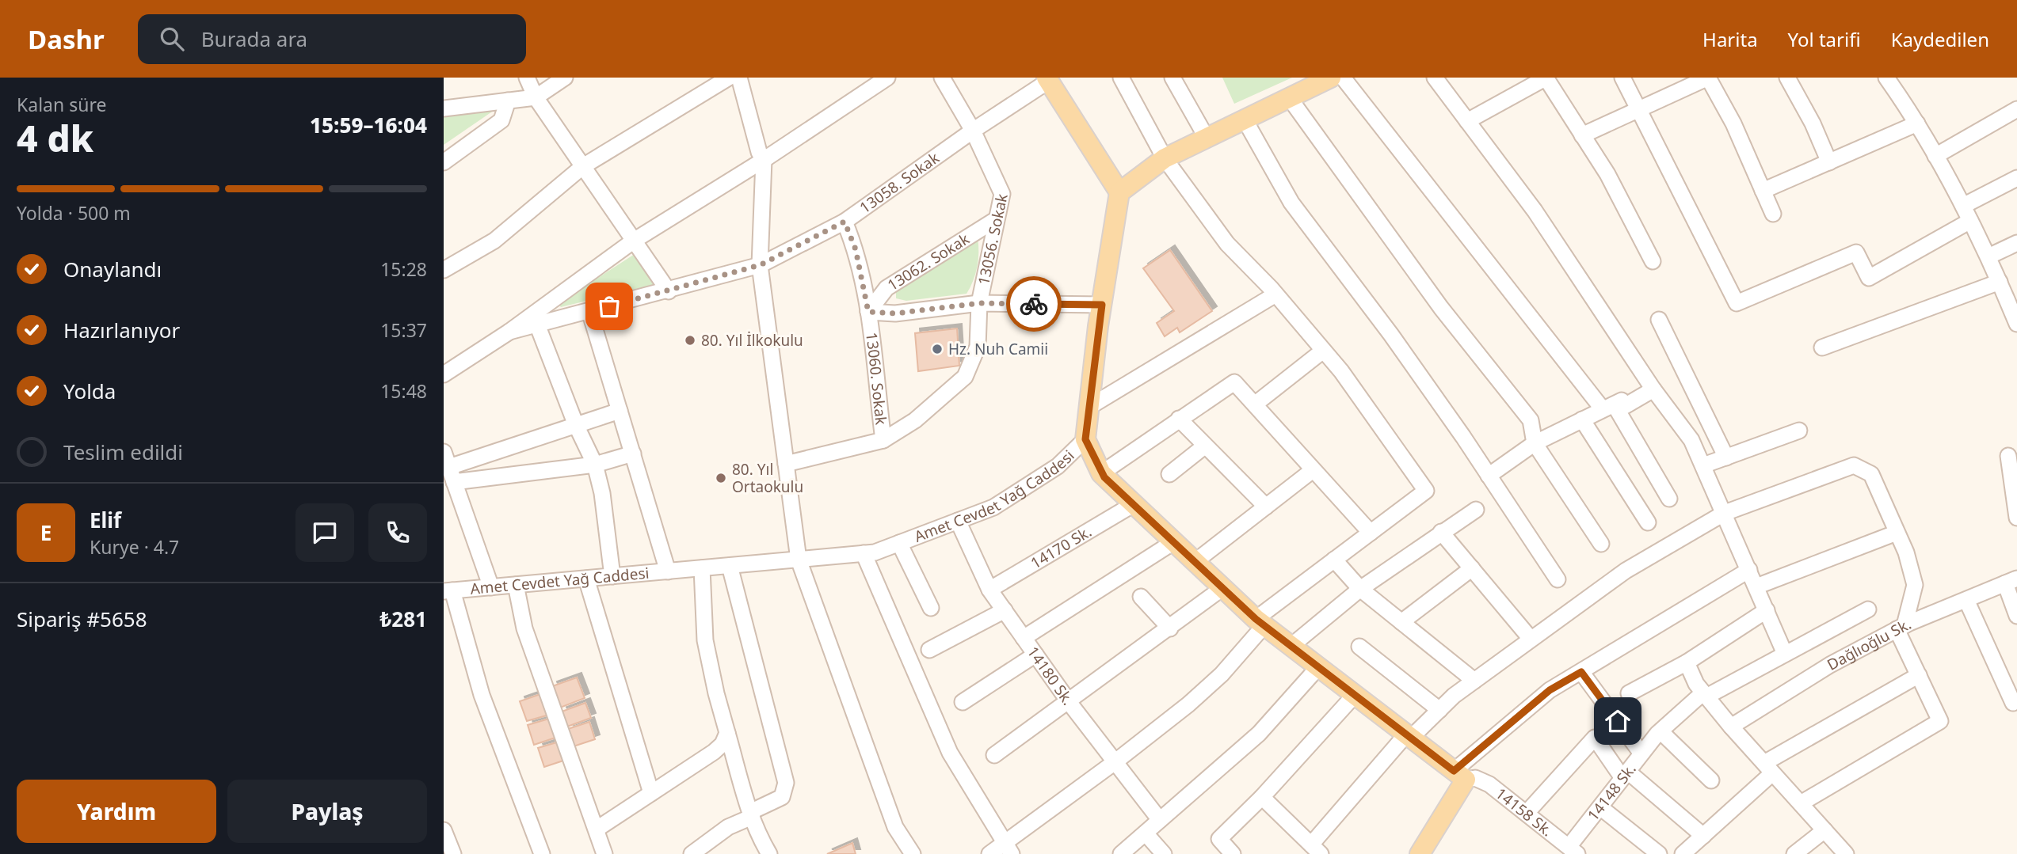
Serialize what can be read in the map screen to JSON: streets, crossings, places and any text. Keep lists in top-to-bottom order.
{
  "streets": {
    "main road": ["Amet Cevdet Yağ Caddesi"],
    "street": [
      "13058. Sokak",
      "13056. Sokak",
      "13062. Sokak",
      "13060. Sokak",
      "14170 Sk.",
      "Dağlıoğlu Sk.",
      "14180 Sk.",
      "14148 Sk.",
      "14158 Sk."
    ]
  },
  "crossings": [
    ["13058. Sokak", "13056. Sokak"],
    ["13058. Sokak", "13060. Sokak"],
    ["13056. Sokak", "13062. Sokak"],
    ["13056. Sokak", "13060. Sokak"],
    ["13062. Sokak", "13060. Sokak"],
    ["Amet Cevdet Yağ Caddesi", "14180 Sk."],
    ["14170 Sk.", "14180 Sk."],
    ["14148 Sk.", "14158 Sk."]
  ],
  "places": ["80. Yıl İlkokulu", "Hz. Nuh Camii", "80. Yıl Ortaokulu"],
  "page": {
    "header": "Dashr",
    "search": "Burada ara",
    "nav": ["Harita", "Yol tarifi", "Kaydedilen"],
    "heading": ["4 dk", "Kalan süre", "15:59–16:04"],
    "panel": [
      "Elif",
      "Kurye · 4.7",
      "Sipariş #5658",
      "₺281"
    ],
    "bar": "Yolda · 500 m",
    "list": [
      ["Onaylandı", "15:28"],
      ["Hazırlanıyor", "15:37"],
      ["Yolda", "15:48"],
      "Teslim edildi"
    ],
    "round": "E",
    "buttons": ["Yardım", "Paylaş"]
  }
}
